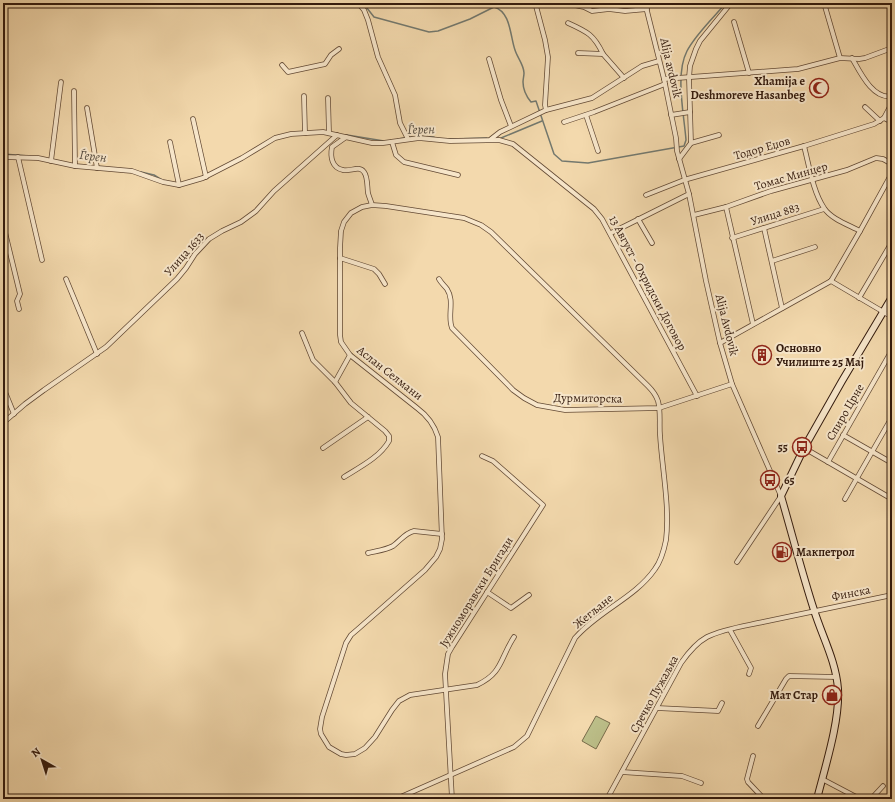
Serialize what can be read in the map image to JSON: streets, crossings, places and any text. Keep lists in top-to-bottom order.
{
  "streets": {
    "street": [
      "Alija avdovik",
      "Тодор Еџов",
      "Томас Минцер",
      "Улица 883",
      "Улица 1633",
      "13 Август - Охридски Договор",
      "Alija Avdovik",
      "Аслан Селмани",
      "Дурмиторска",
      "Спиро Црне",
      "Јужноморавски Бригади",
      "Финска",
      "Жегљане",
      "Сречко Пужаљка"
    ]
  },
  "crossings": [
    ["Alija avdovik", "Alija Avdovik"],
    ["Тодор Еџов", "Томас Минцер"],
    ["Тодор Еџов", "Улица 883"],
    ["Тодор Еџов", "Alija Avdovik"],
    ["Томас Минцер", "Alija Avdovik"],
    ["Улица 1633", "13 Август - Охридски Договор"],
    ["13 Август - Охридски Договор", "Дурмиторска"],
    ["Alija Avdovik", "Дурмиторска"],
    ["Аслан Селмани", "Дурмиторска"],
    ["Аслан Селмани", "Јужноморавски Бригади"],
    ["Аслан Селмани", "Жегљане"],
    ["Дурмиторска", "Жегљане"],
    ["Јужноморавски Бригади", "Жегљане"],
    ["Финска", "Сречко Пужаљка"]
  ],
  "water": ["Ѓерен"],
  "places": {
    "mosque": ["Xhamija e Deshmoreve Hasanbeg"],
    "building": ["Основно Училиште 25 Мај"],
    "bus stop": ["55", "65"],
    "fuel station": ["Макпетрол"],
    "shop": ["Мат Стар"]
  },
  "north": "top left"
}
